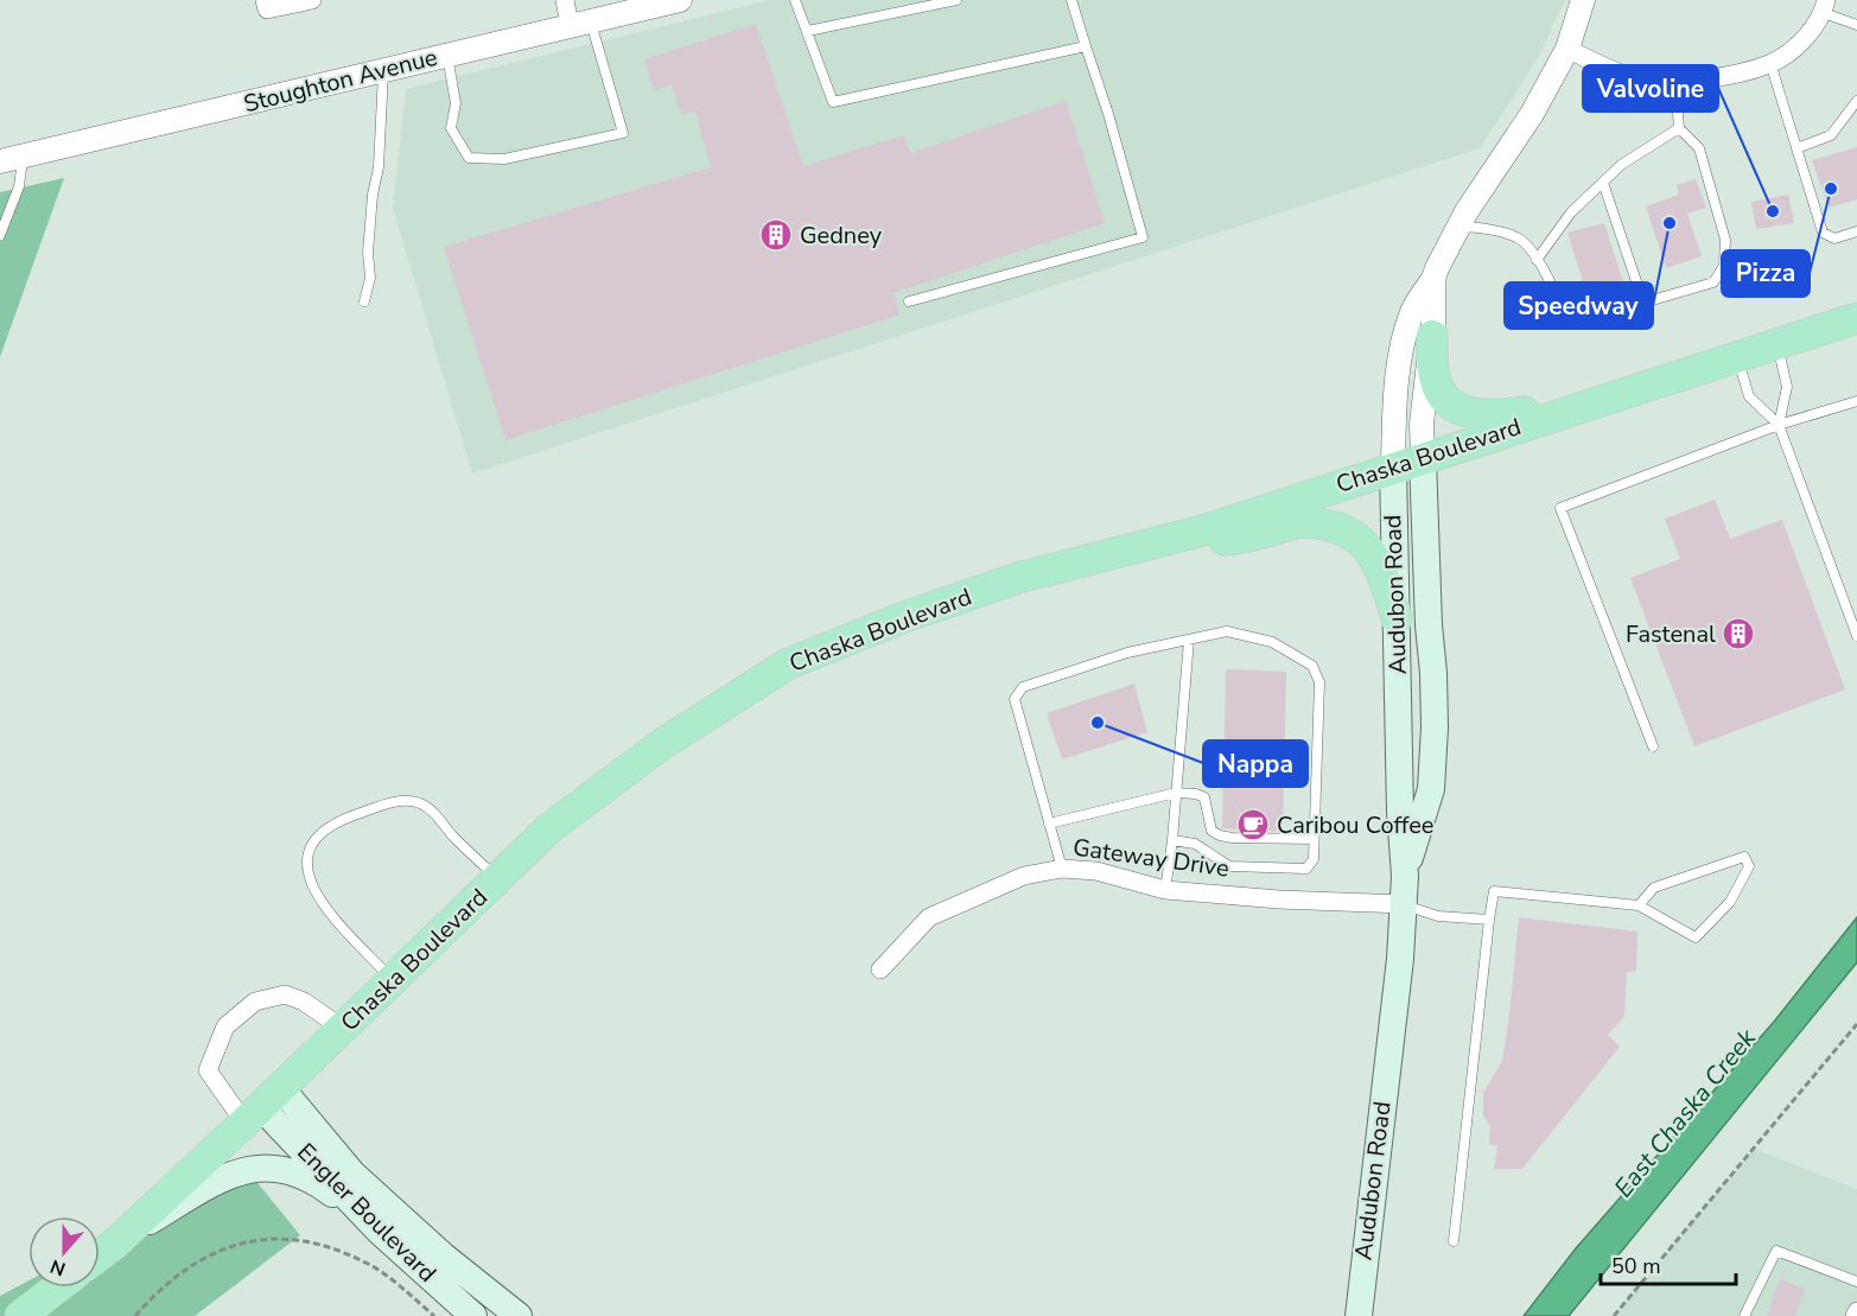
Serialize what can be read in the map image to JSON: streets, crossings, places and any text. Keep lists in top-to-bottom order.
{
  "streets": {
    "main road": ["Chaska Boulevard", "Audubon Road", "Engler Boulevard"],
    "street": ["Stoughton Avenue", "Gateway Drive"]
  },
  "crossings": [
    ["Chaska Boulevard", "Audubon Road"],
    ["Chaska Boulevard", "Engler Boulevard"],
    ["Audubon Road", "Gateway Drive"]
  ],
  "water": ["East Chaska Creek"],
  "places": {
    "other": [
      "Pizza",
      "Valvoline",
      "Speedway",
      "Nappa"
    ],
    "building": ["Gedney", "Fastenal"],
    "cafe": ["Caribou Coffee"]
  },
  "scale_bar": "50 m",
  "north": "bottom"
}
